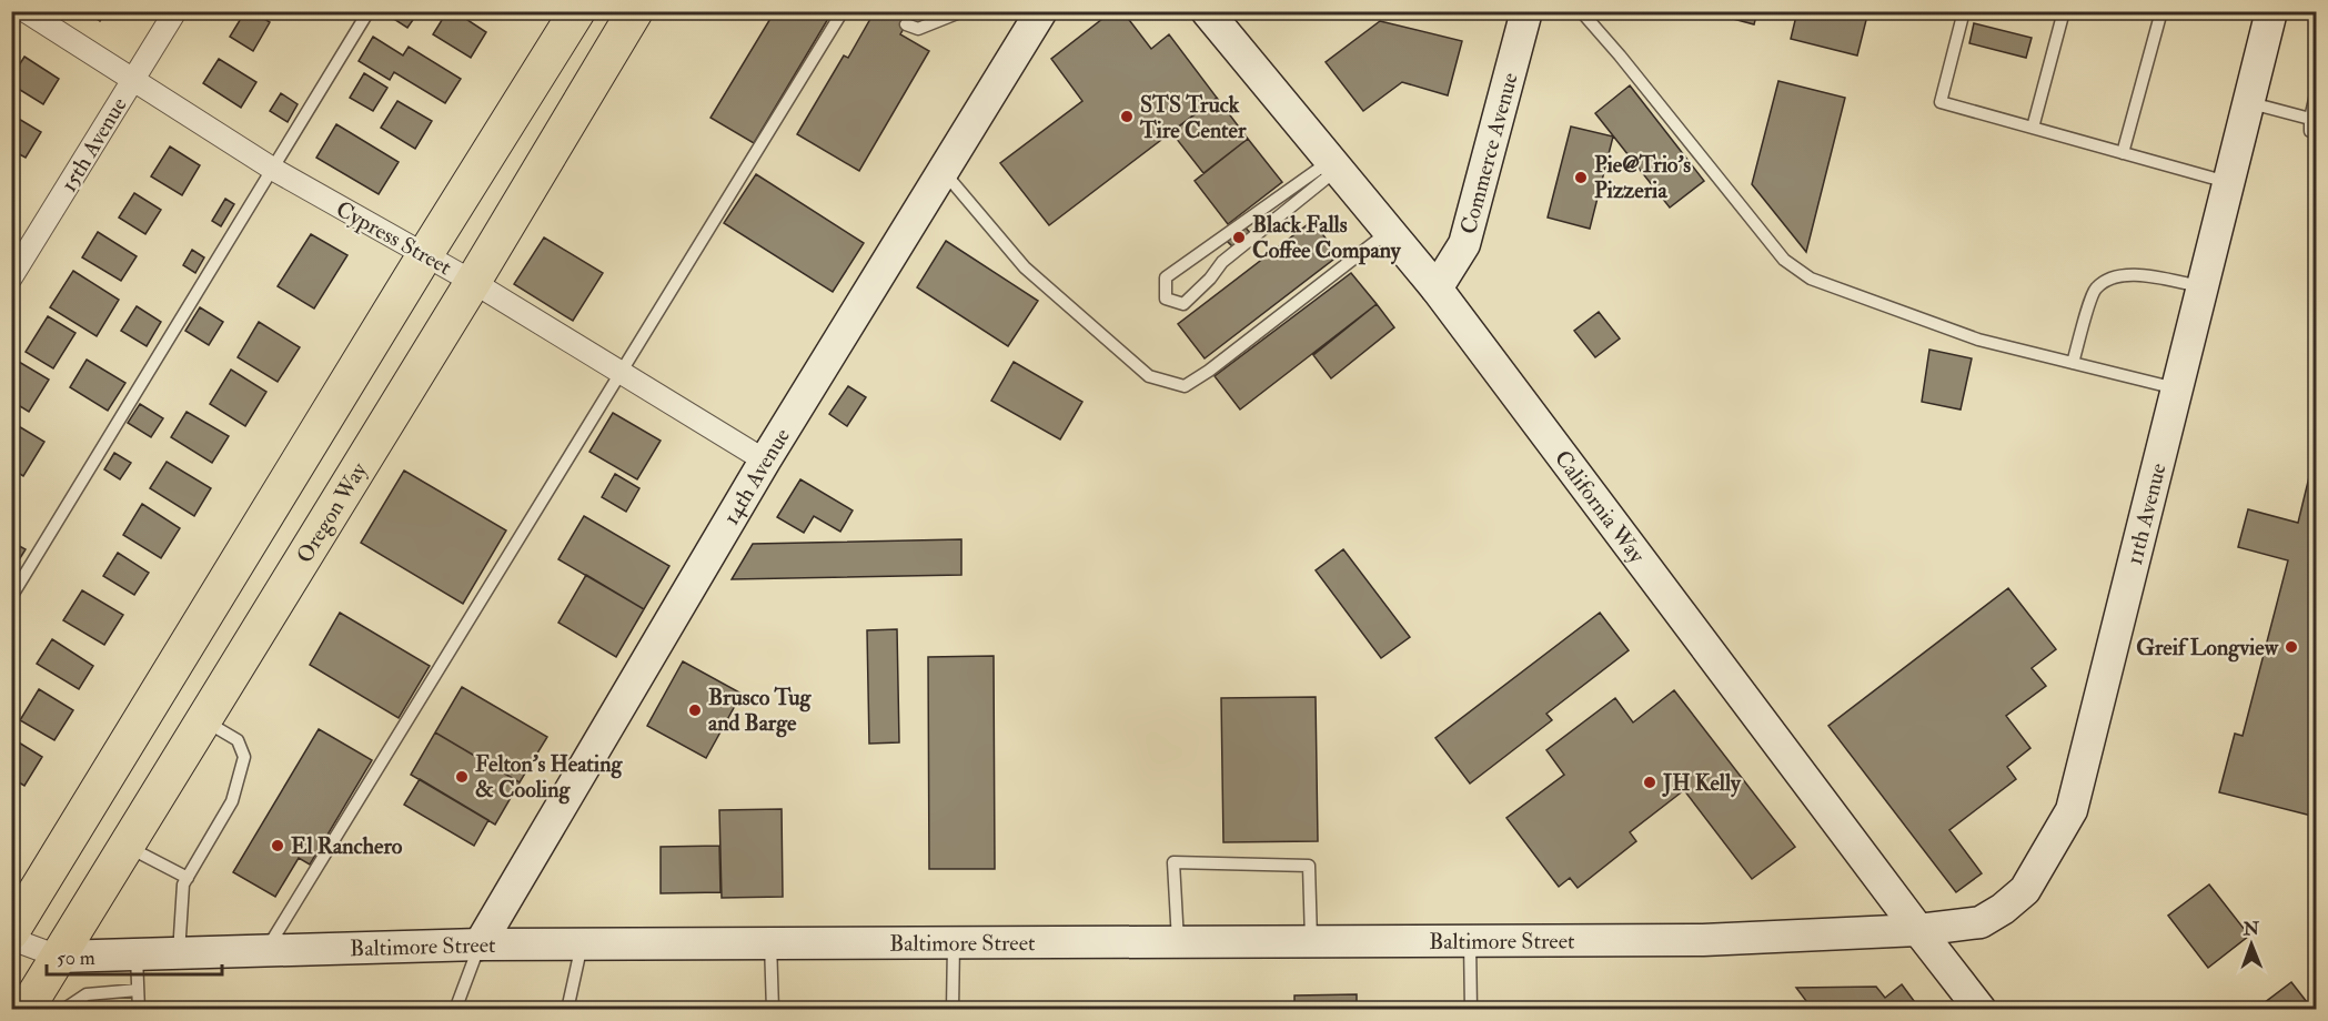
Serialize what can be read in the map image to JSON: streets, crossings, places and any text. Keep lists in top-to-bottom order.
{
  "streets": {
    "main road": ["Oregon Way"],
    "street": [
      "15th Avenue",
      "Commerce Avenue",
      "Cypress Street",
      "14th Avenue",
      "California Way",
      "11th Avenue",
      "Baltimore Street"
    ]
  },
  "crossings": [
    ["15th Avenue", "Cypress Street"],
    ["Commerce Avenue", "California Way"],
    ["Cypress Street", "14th Avenue"],
    ["Cypress Street", "Oregon Way"],
    ["14th Avenue", "Baltimore Street"],
    ["California Way", "11th Avenue"],
    ["California Way", "Baltimore Street"],
    ["Oregon Way", "Baltimore Street"],
    ["11th Avenue", "Baltimore Street"]
  ],
  "places": [
    "STS Truck Tire Center",
    "Pie@Trio's Pizzeria",
    "Black Falls Coffee Company",
    "Greif Longview",
    "Brusco Tug and Barge",
    "Felton's Heating & Cooling",
    "JH Kelly",
    "El Ranchero"
  ],
  "scale_bar": "50 m",
  "north": "top"
}
